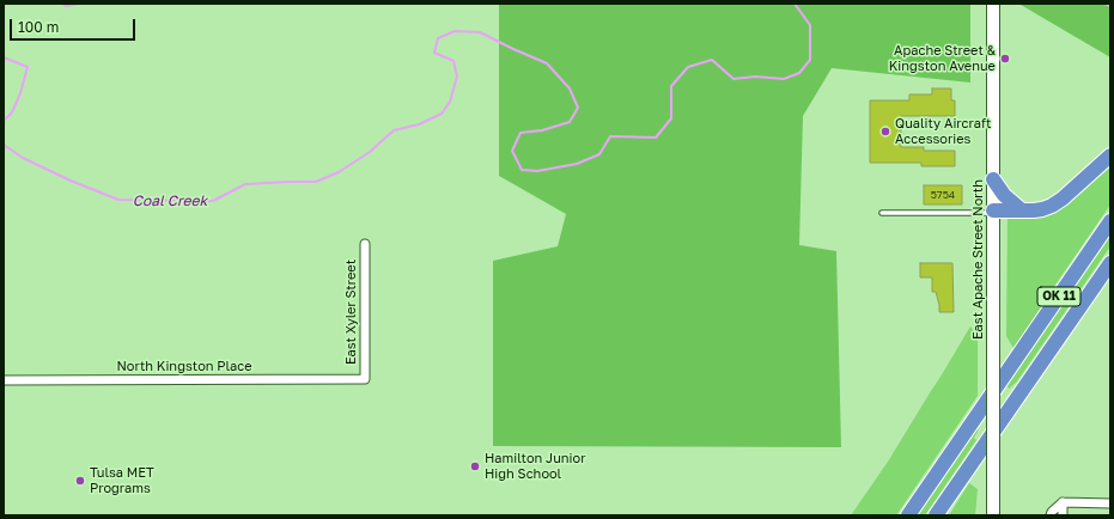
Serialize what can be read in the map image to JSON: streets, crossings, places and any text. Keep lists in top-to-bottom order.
{
  "streets": {
    "highway": ["OK 11"],
    "main road": ["East Apache Street North"],
    "street": ["East Xyler Street", "North Kingston Place"]
  },
  "crossings": [
    ["East Xyler Street", "North Kingston Place"]
  ],
  "water": ["Coal Creek"],
  "places": [
    "Apache Street & Kingston Avenue",
    "Quality Aircraft Accessories",
    "Hamilton Junior High School",
    "Tulsa MET Programs"
  ],
  "house_numbers": ["5754"],
  "scale_bar": "100 m"
}
